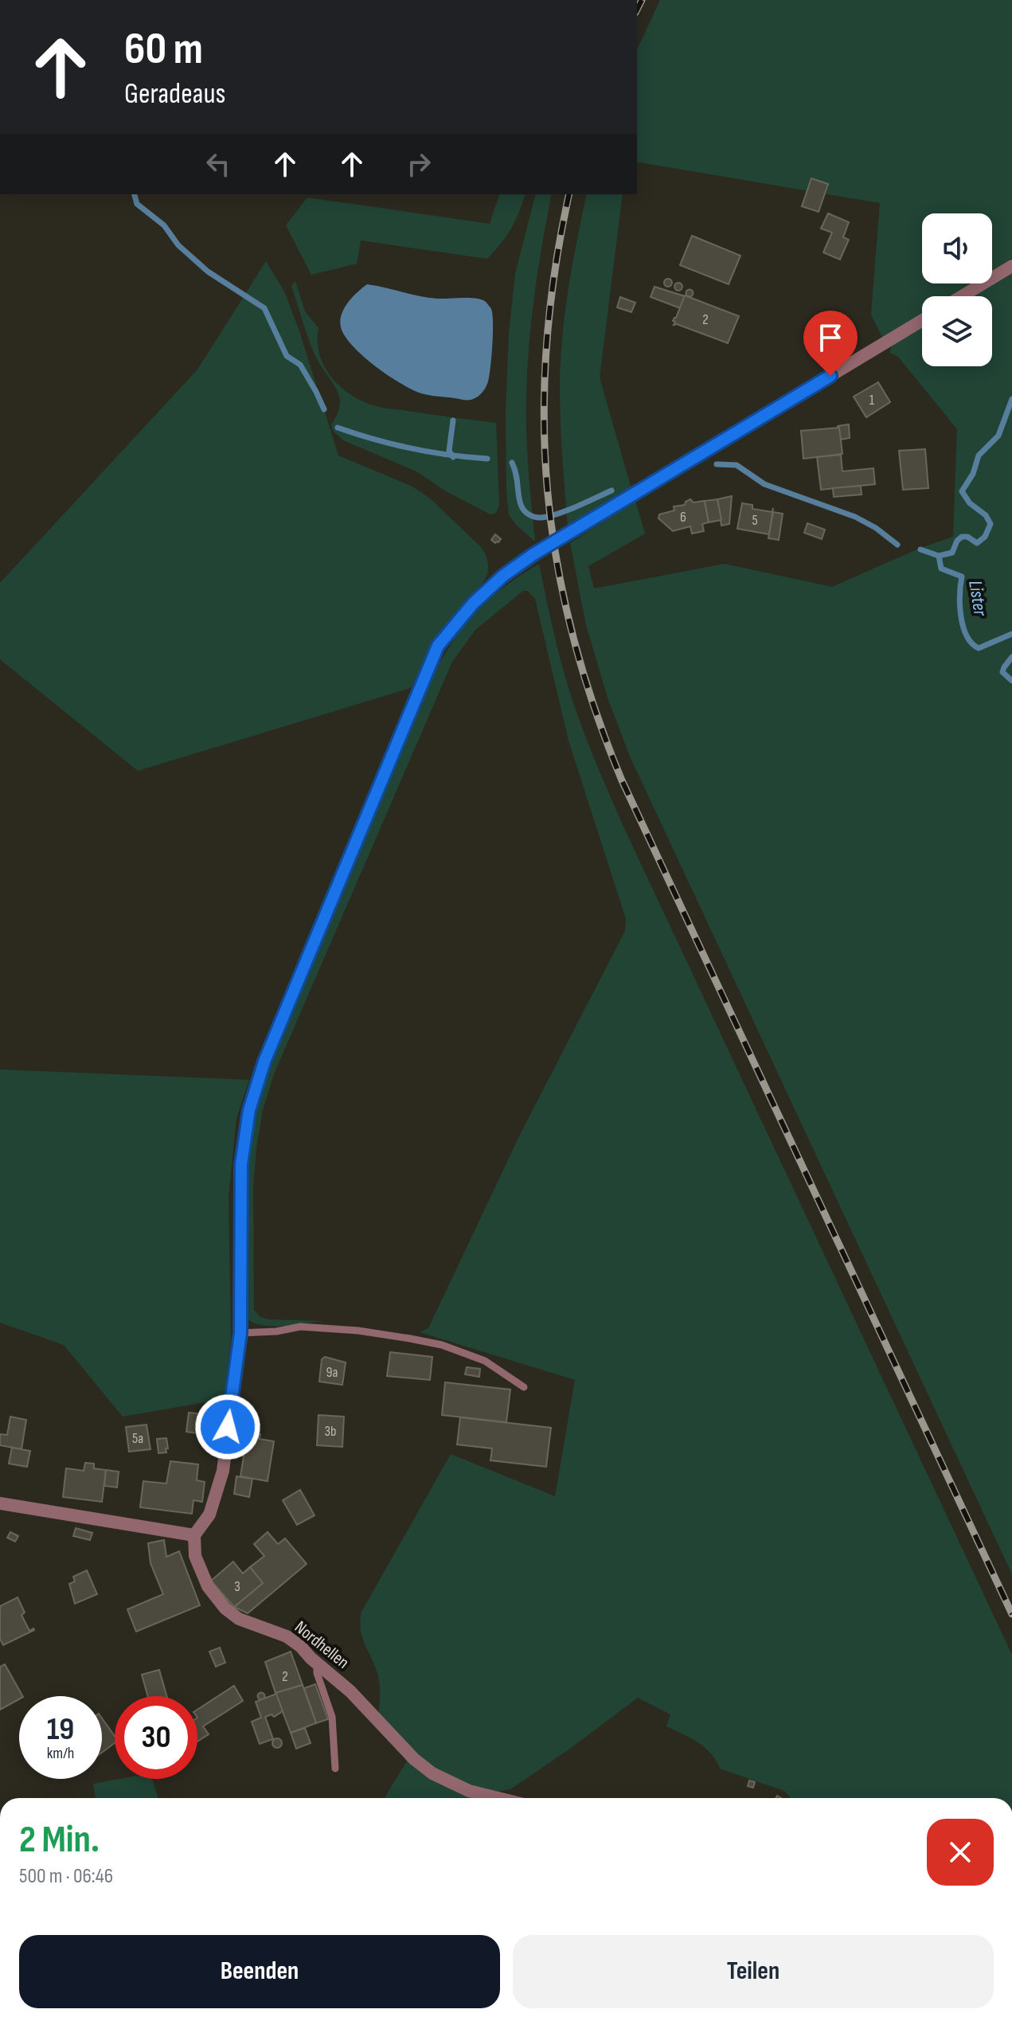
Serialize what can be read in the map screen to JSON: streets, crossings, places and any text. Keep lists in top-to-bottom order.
{
  "streets": {
    "street": ["Nordhellen"]
  },
  "water": ["Lister"],
  "house_numbers": [
    "2",
    "1",
    "6",
    "5",
    "9a",
    "3b",
    "5a",
    "3",
    "2"
  ],
  "page": {
    "turn": ["60 m", "Geradeaus"],
    "speed": "19 km/h",
    "limit": "30",
    "heading": ["2 Min.", "500 m · 06:46"],
    "buttons": ["Beenden", "Teilen"]
  }
}
